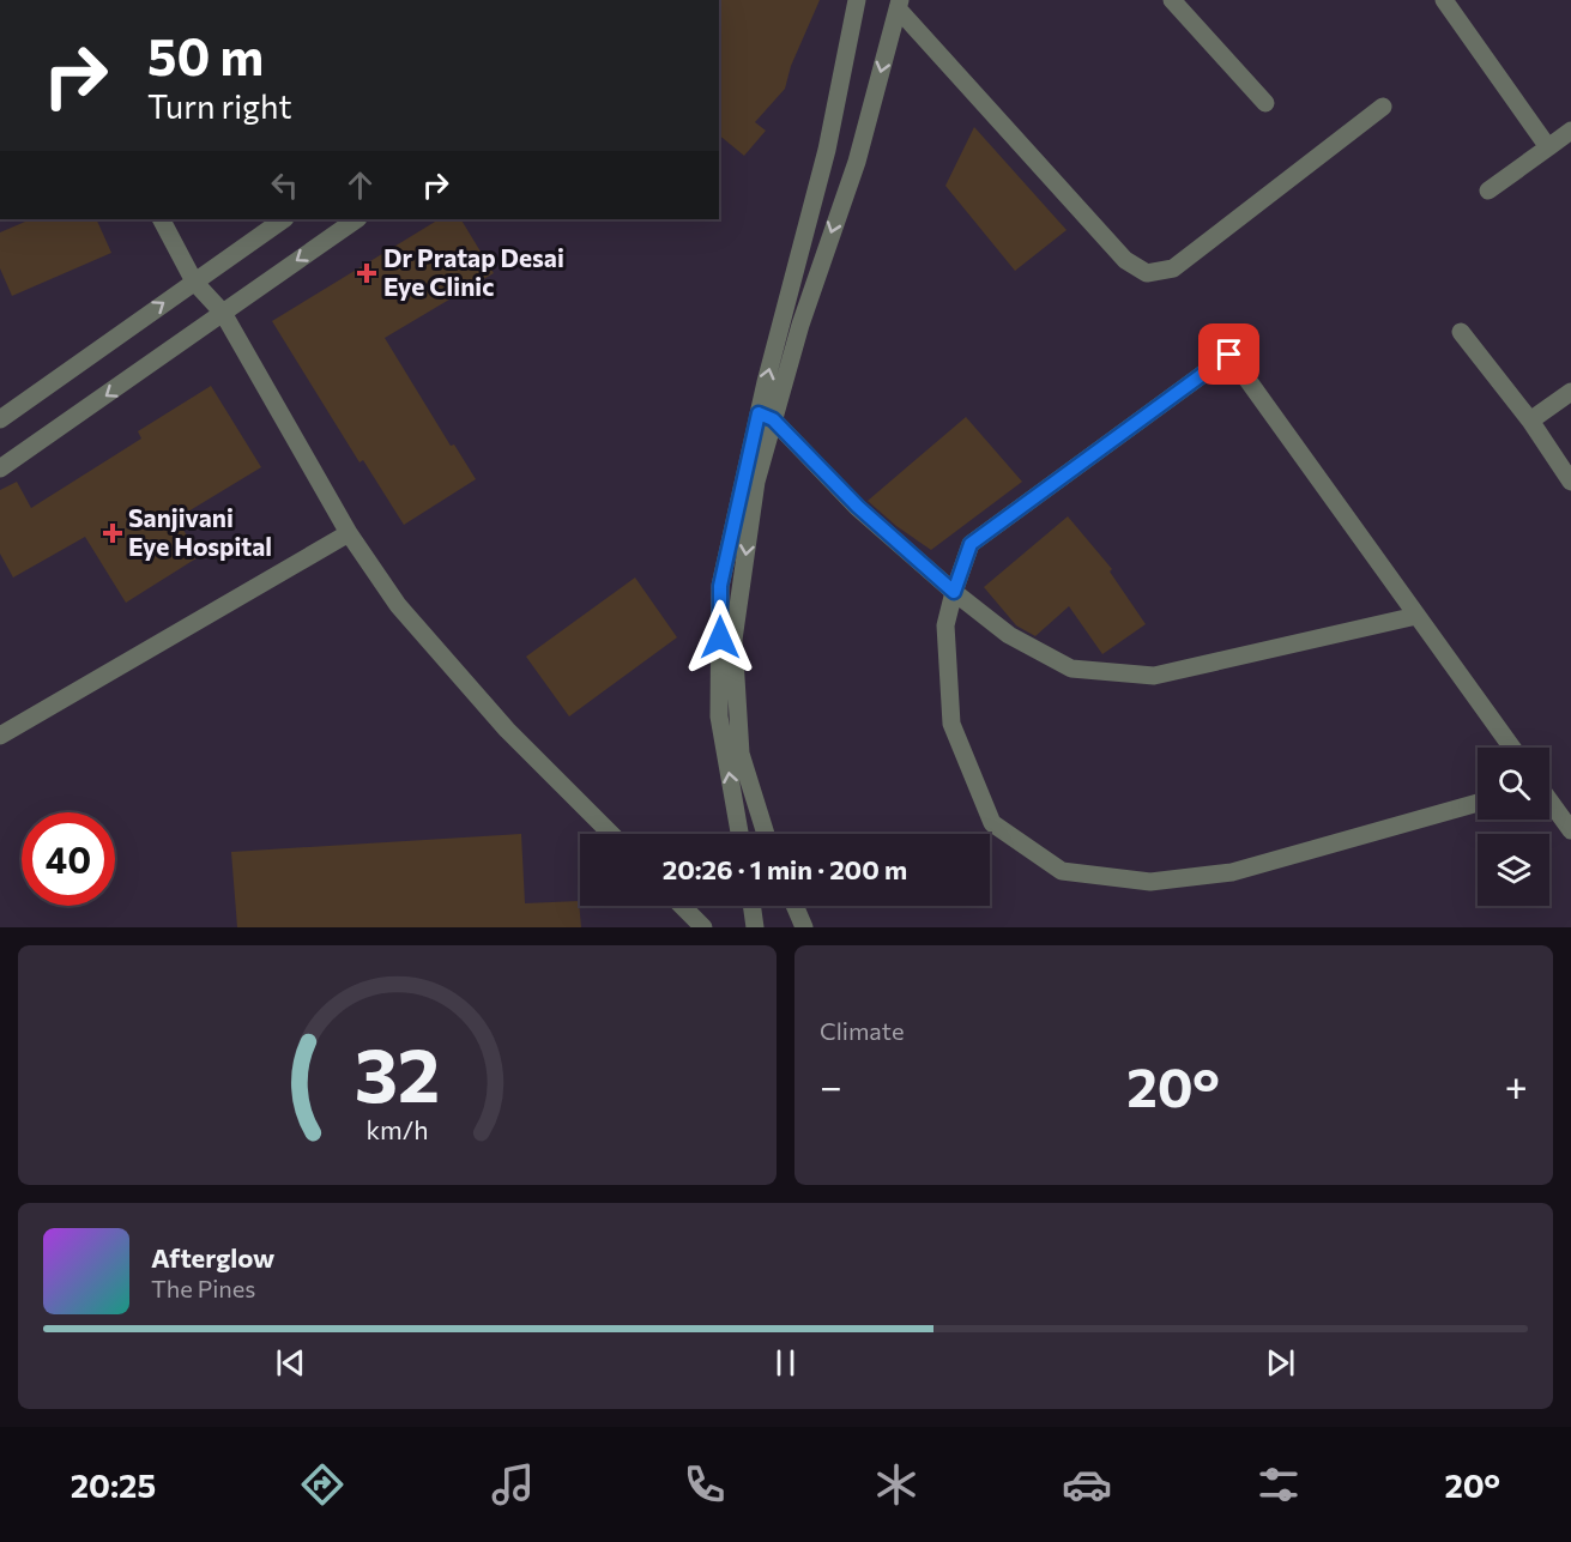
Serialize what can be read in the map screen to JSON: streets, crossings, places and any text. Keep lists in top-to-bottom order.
{
  "places": {
    "health": ["Dr Pratap Desai Eye Clinic", "Sanjivani Eye Hospital"]
  },
  "page": {
    "turn": ["50 m", "Turn right"],
    "limit": "40",
    "trip": "20:26 · 1 min · 200 m",
    "tile": "Climate",
    "heat": ["−", "20°", "+"],
    "song": ["Afterglow", "The Pines"],
    "tabs": ["20:25", "20°"],
    "gauge": ["32", "km/h"]
  }
}
